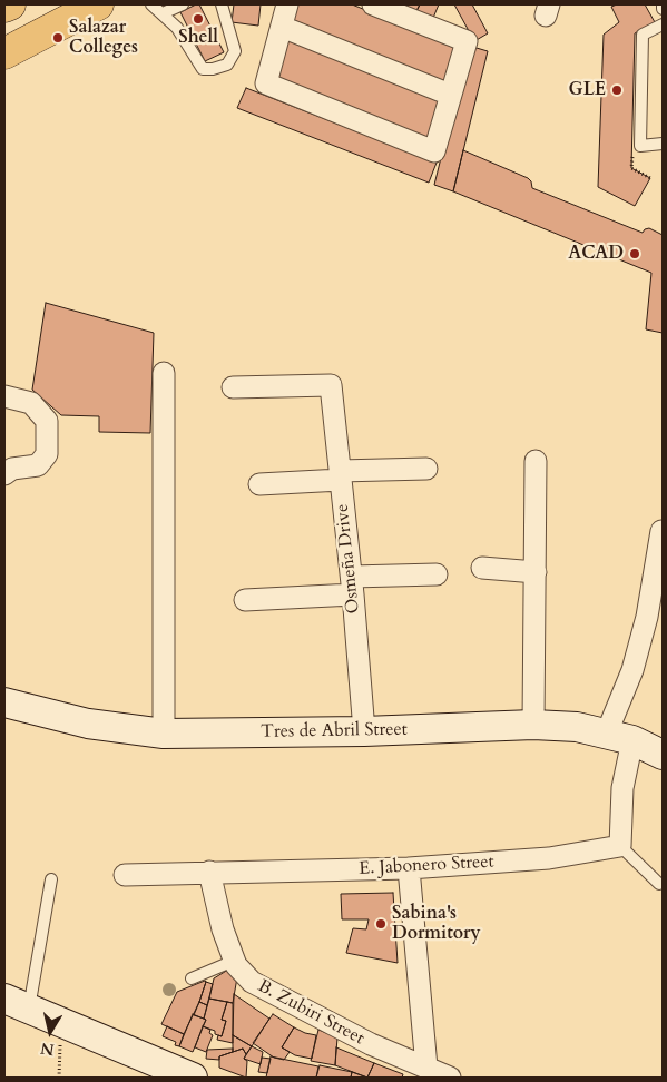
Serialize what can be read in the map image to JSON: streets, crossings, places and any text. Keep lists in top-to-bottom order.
{
  "streets": {
    "street": [
      "Osmeña Drive",
      "Tres de Abril Street",
      "E. Jabonero Street",
      "B. Zubiri Street"
    ]
  },
  "crossings": [
    ["Osmeña Drive", "Tres de Abril Street"],
    ["E. Jabonero Street", "B. Zubiri Street"]
  ],
  "places": [
    "Shell",
    "Salazar Colleges",
    "GLE",
    "ACAD",
    "Sabina's Dormitory"
  ],
  "north": "bottom"
}
